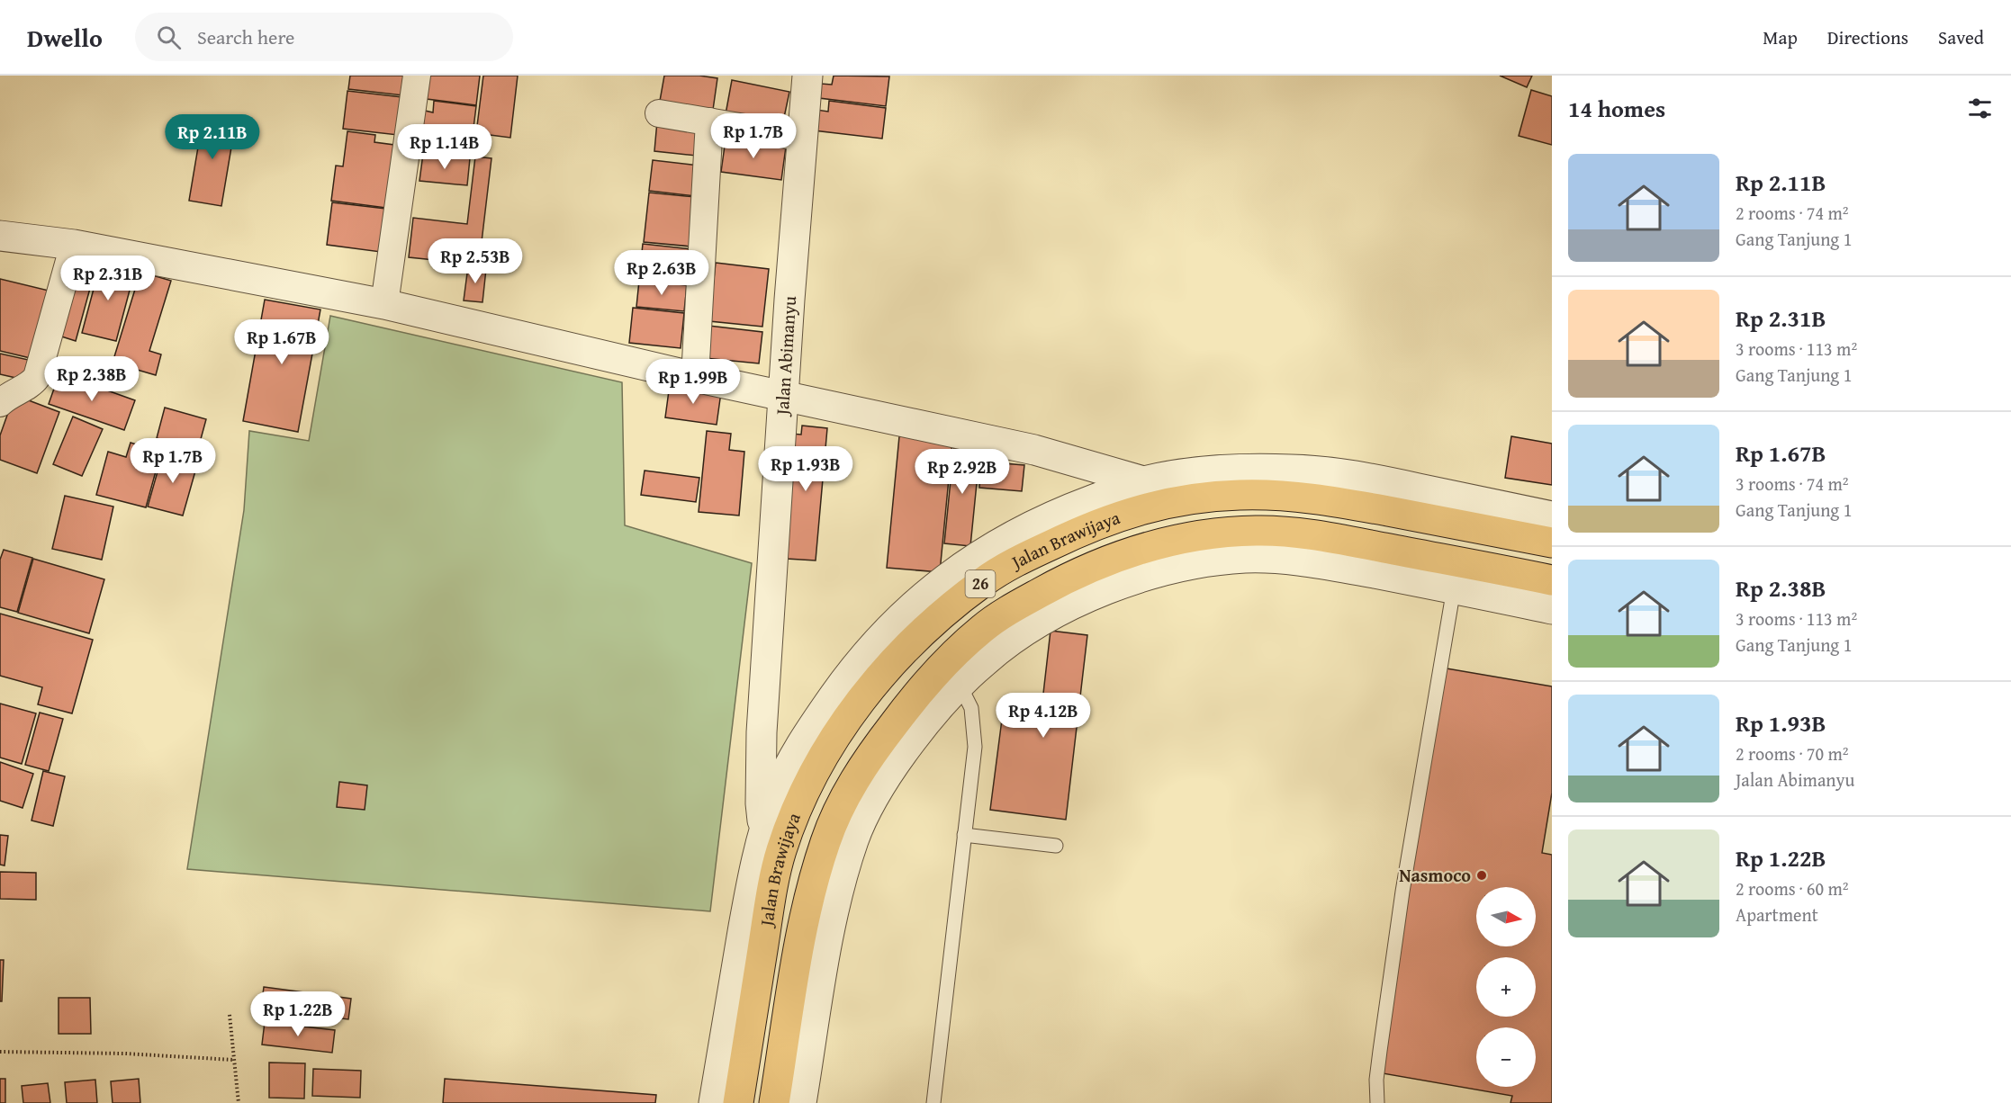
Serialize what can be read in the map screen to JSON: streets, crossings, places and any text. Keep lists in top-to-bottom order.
{
  "streets": {
    "highway": ["Jalan Brawijaya", "26"],
    "street": ["Jalan Abimanyu"]
  },
  "places": ["Nasmoco"],
  "north": "right",
  "page": {
    "header": "Dwello",
    "search": "Search here",
    "nav": ["Map", "Directions", "Saved"],
    "heading": "14 homes",
    "price": [
      "Rp 1.7B",
      "Rp 2.11B",
      "Rp 1.14B",
      "Rp 2.53B",
      "Rp 2.63B",
      "Rp 2.31B",
      "Rp 1.67B",
      "Rp 2.38B",
      "Rp 1.99B",
      "Rp 1.7B",
      "Rp 1.93B",
      "Rp 2.92B",
      "Rp 4.12B",
      "Rp 1.22B"
    ],
    "list": [
      {
        "name": "Rp 2.11B",
        "note": "2 rooms · 74 m² · Gang Tanjung 1"
      },
      {
        "name": "Rp 2.31B",
        "note": "3 rooms · 113 m² · Gang Tanjung 1"
      },
      {
        "name": "Rp 1.67B",
        "note": "3 rooms · 74 m² · Gang Tanjung 1"
      },
      {
        "name": "Rp 2.38B",
        "note": "3 rooms · 113 m² · Gang Tanjung 1"
      },
      {
        "name": "Rp 1.93B",
        "note": "2 rooms · 70 m² · Jalan Abimanyu"
      },
      {
        "name": "Rp 1.22B",
        "note": "2 rooms · 60 m² · Apartment"
      }
    ],
    "map_buttons": ["+", "−"]
  }
}
